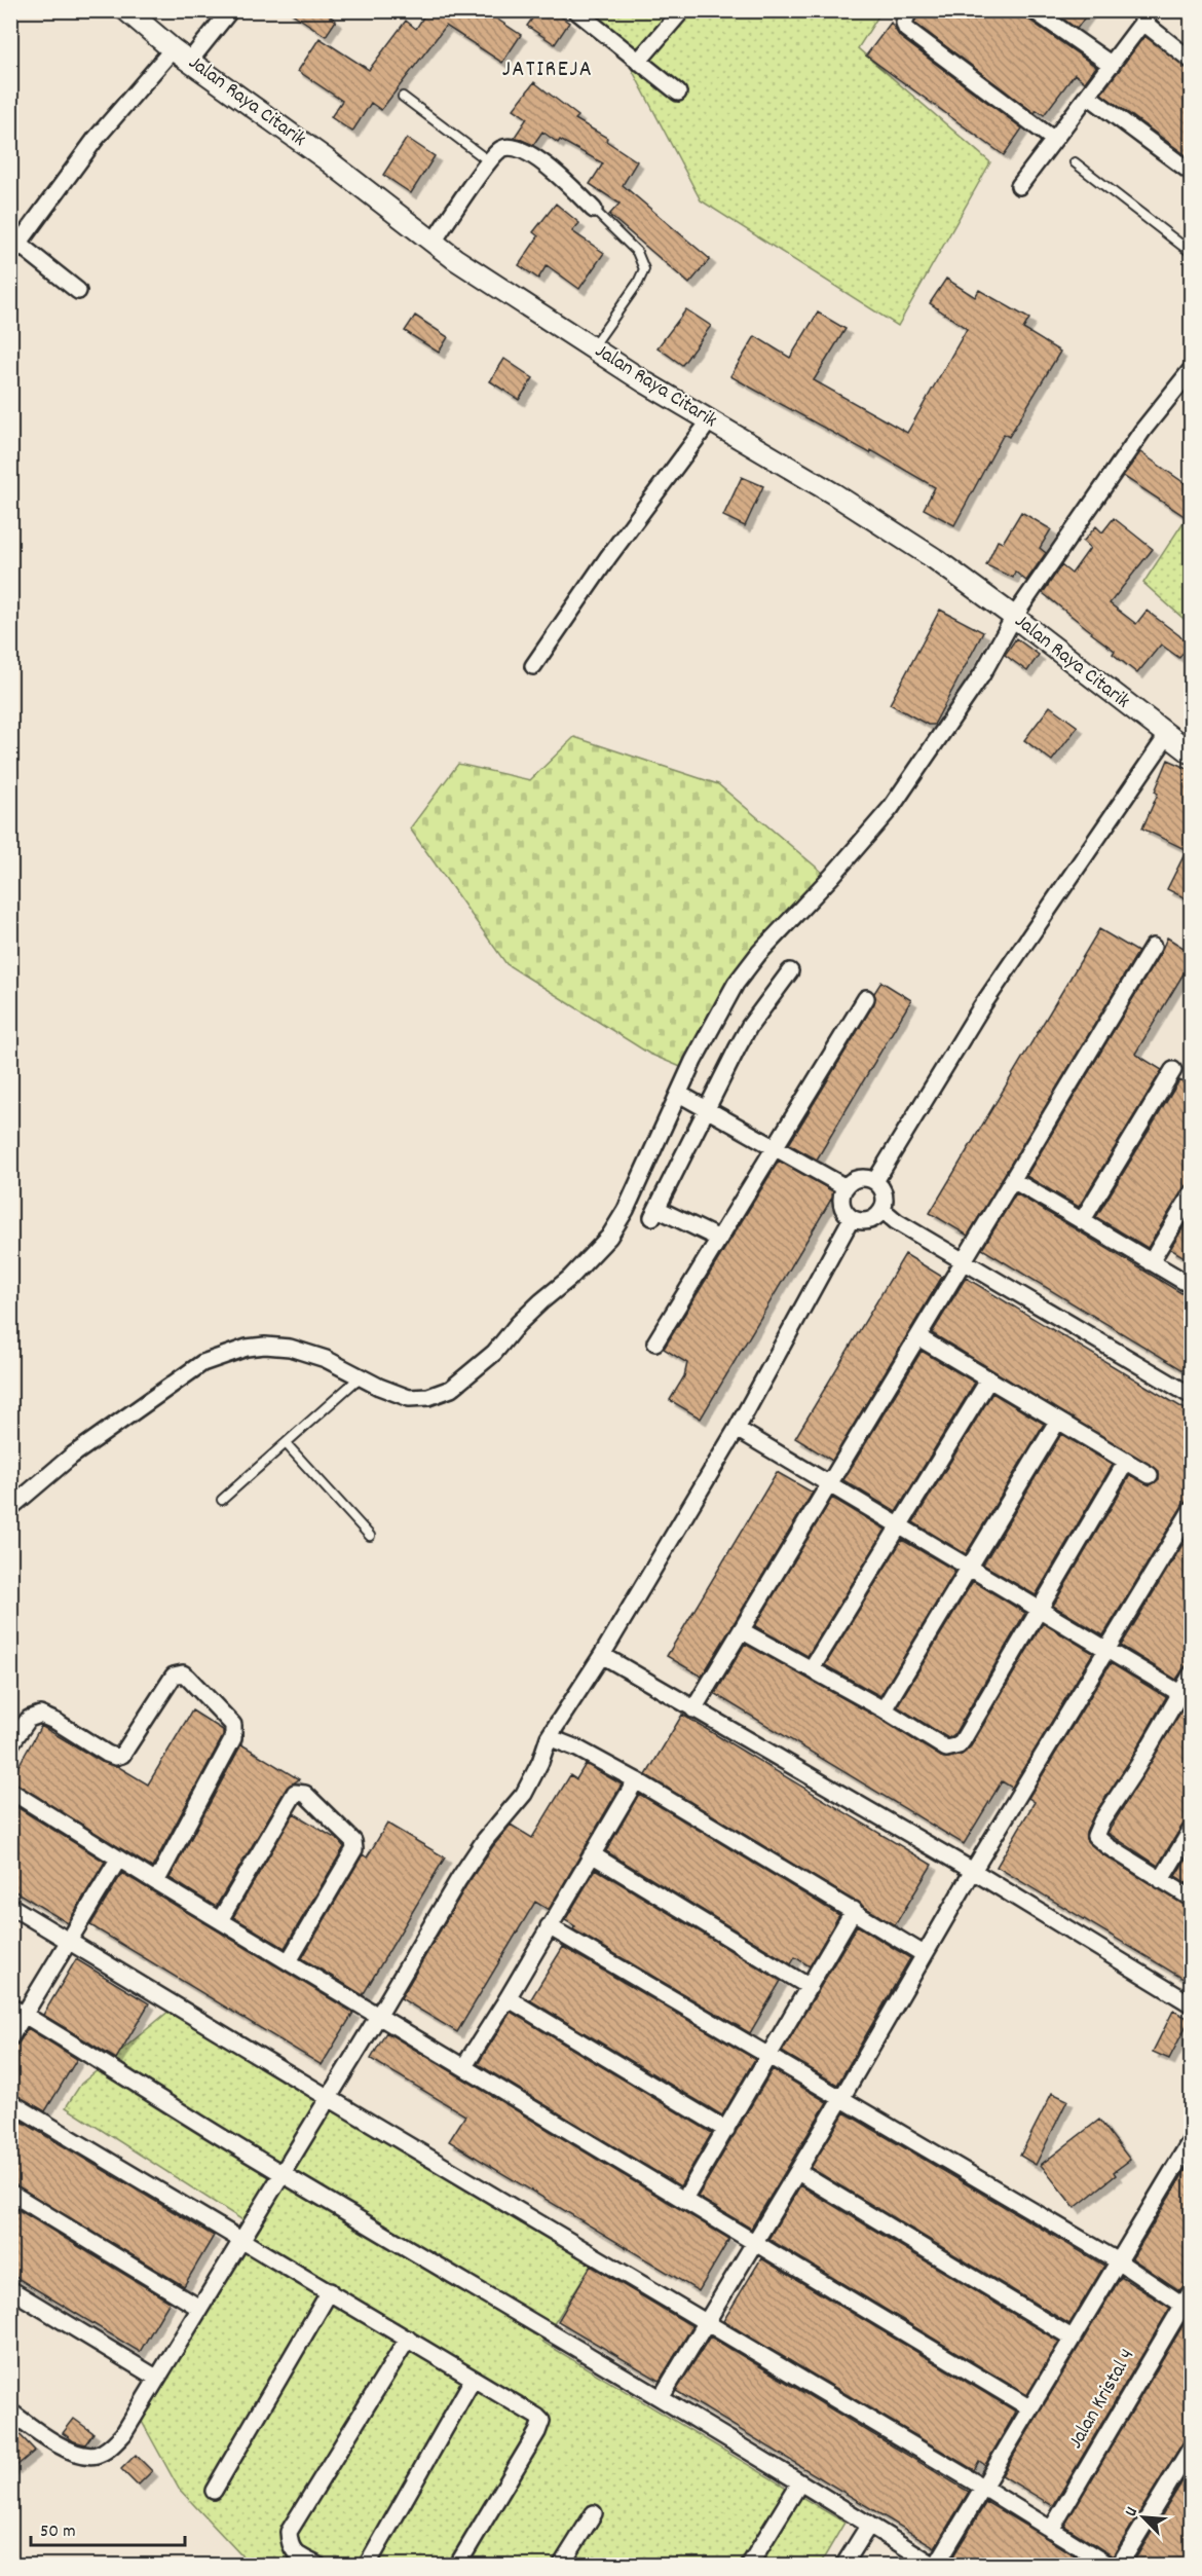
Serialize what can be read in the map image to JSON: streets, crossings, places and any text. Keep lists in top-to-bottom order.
{
  "streets": {
    "street": ["Jalan Raya Citarik", "Jalan Kristal 4"]
  },
  "districts": ["JATIREJA"],
  "scale_bar": "50 m",
  "north": "top left"
}
